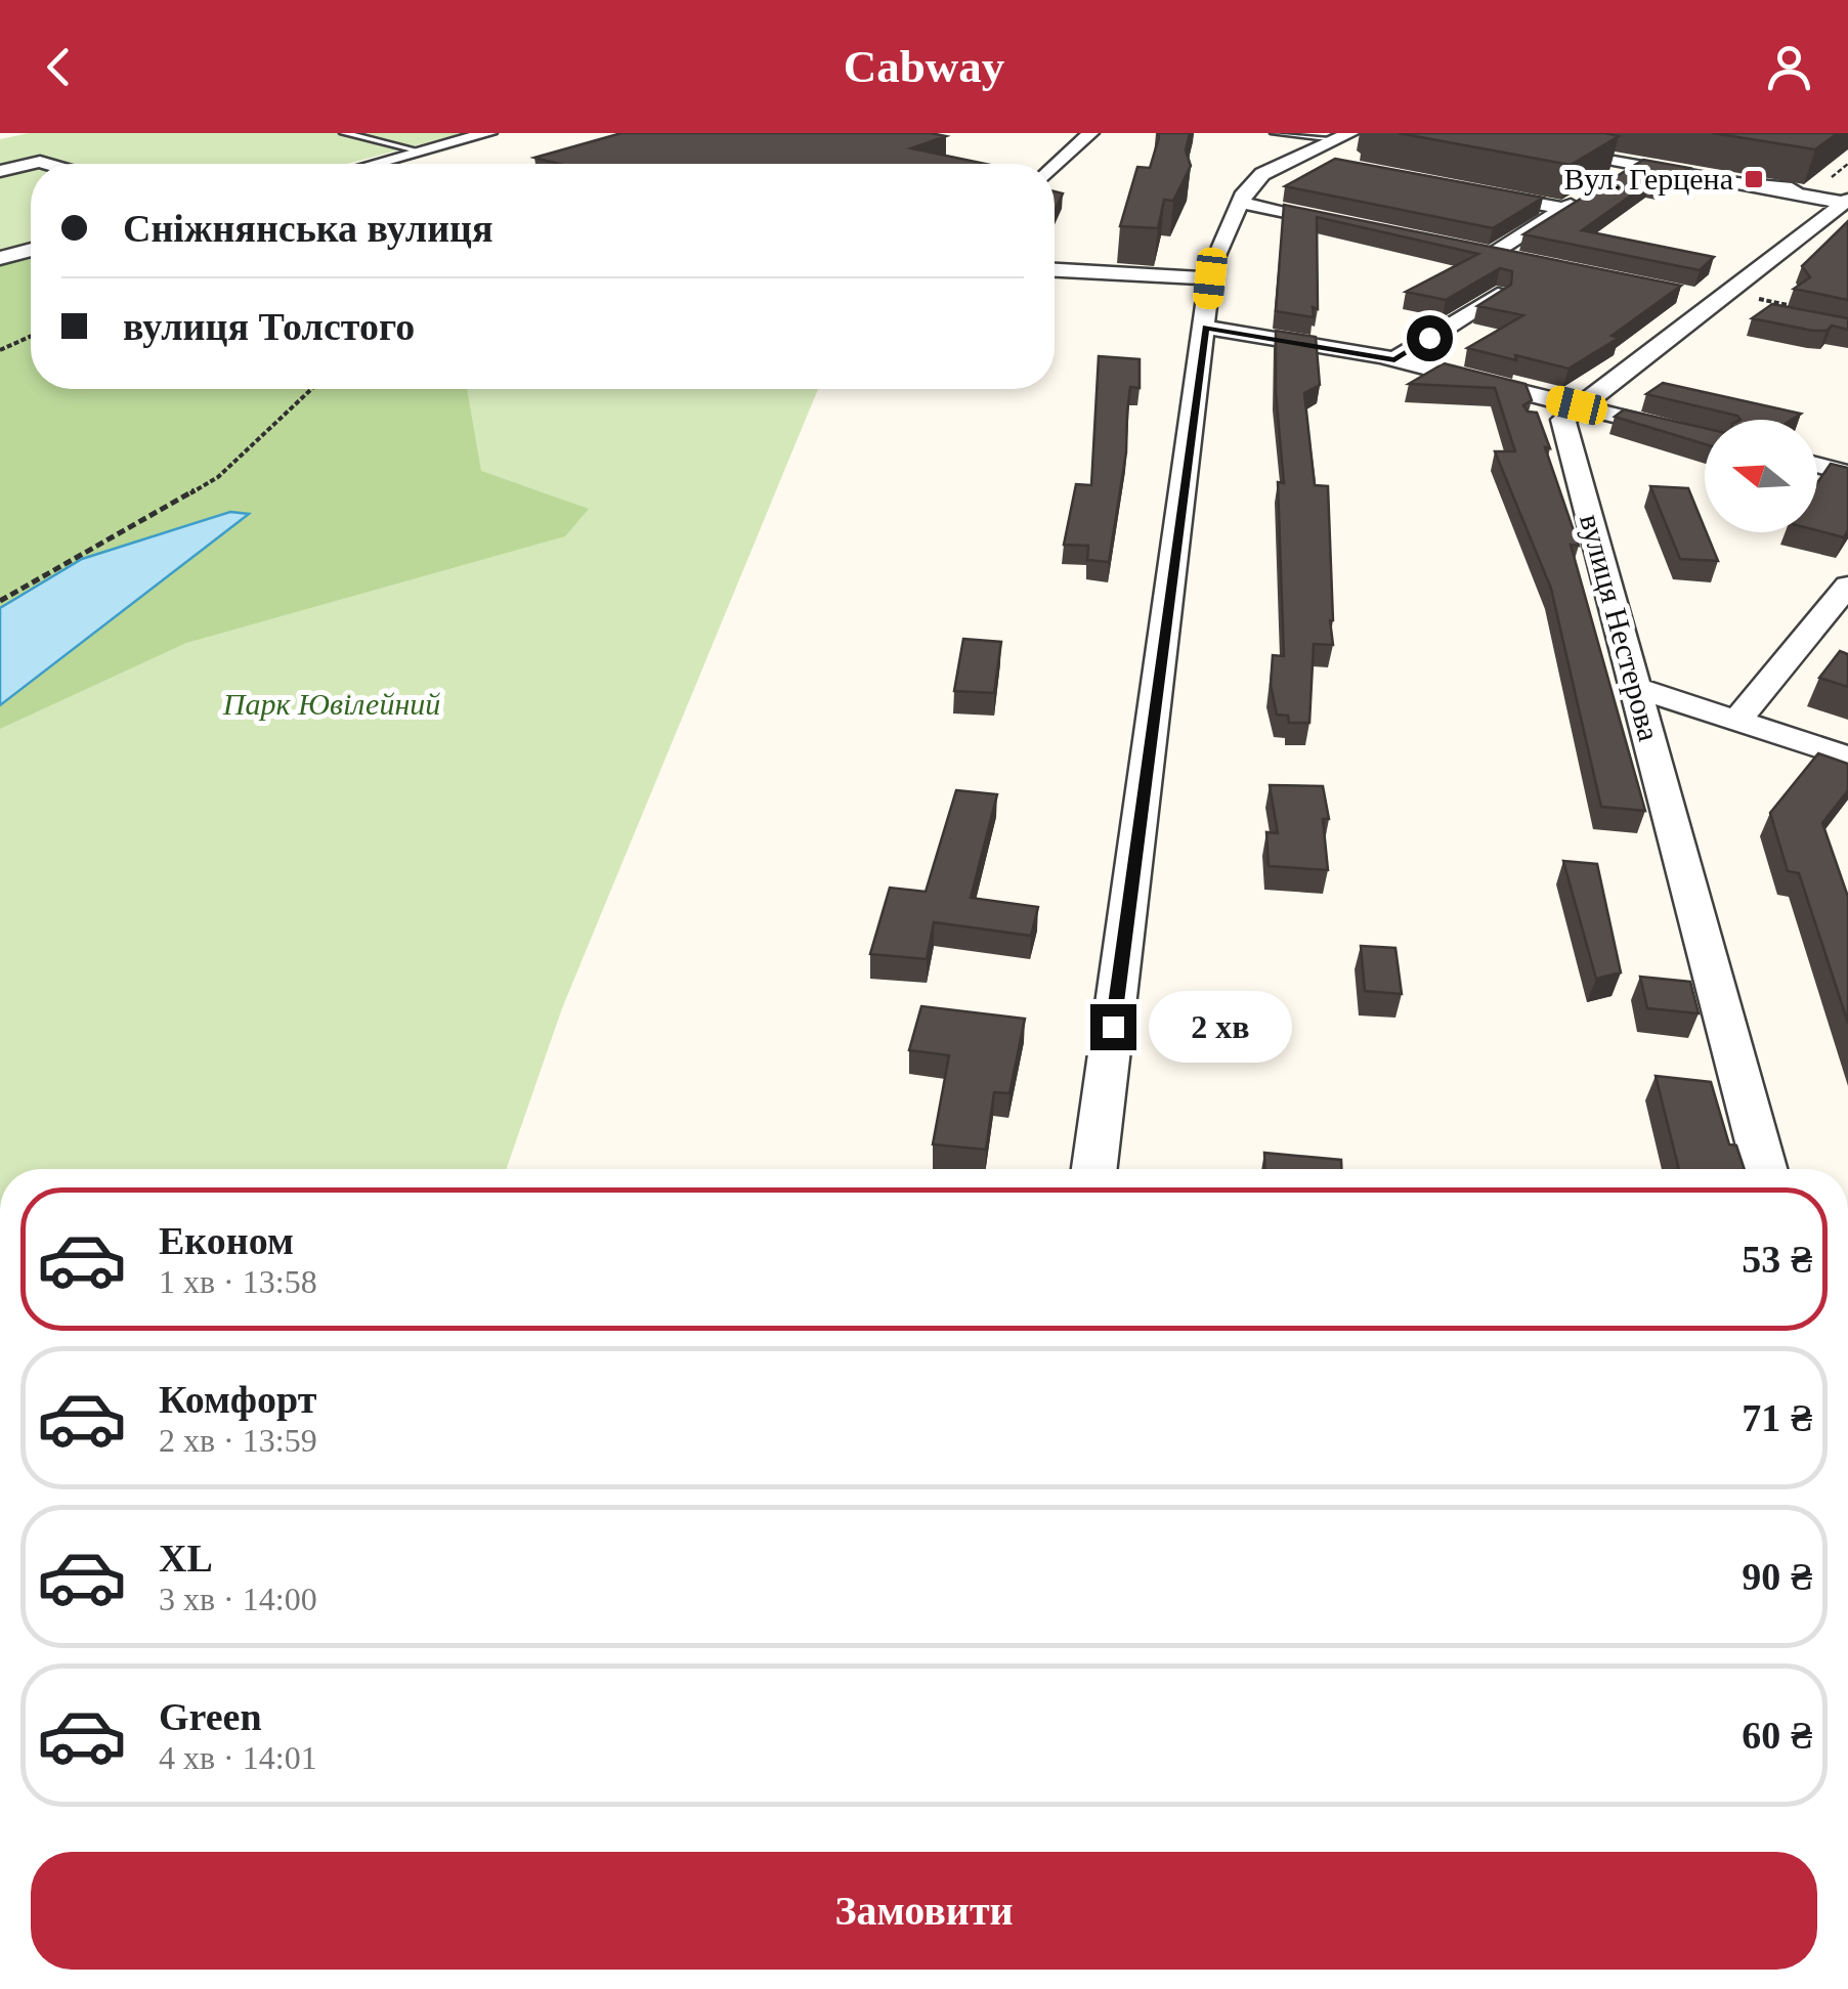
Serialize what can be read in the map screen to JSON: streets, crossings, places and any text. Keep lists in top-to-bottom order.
{
  "streets": {
    "street": ["вулиця Нестерова"]
  },
  "parks": ["Парк Ювілейний"],
  "places": {
    "transit": ["Вул. Герцена"]
  },
  "north": "left",
  "page": {
    "header": "Cabway",
    "banner": ["Сніжнянська вулиця", "вулиця Толстого"],
    "bubble": "2 хв",
    "list": [
      {
        "name": "Економ",
        "note": "1 хв · 13:58",
        "value": "53 ₴"
      },
      {
        "name": "Комфорт",
        "note": "2 хв · 13:59",
        "value": "71 ₴"
      },
      {
        "name": "XL",
        "note": "3 хв · 14:00",
        "value": "90 ₴"
      },
      {
        "name": "Green",
        "note": "4 хв · 14:01",
        "value": "60 ₴"
      }
    ],
    "buttons": "Замовити"
  }
}
